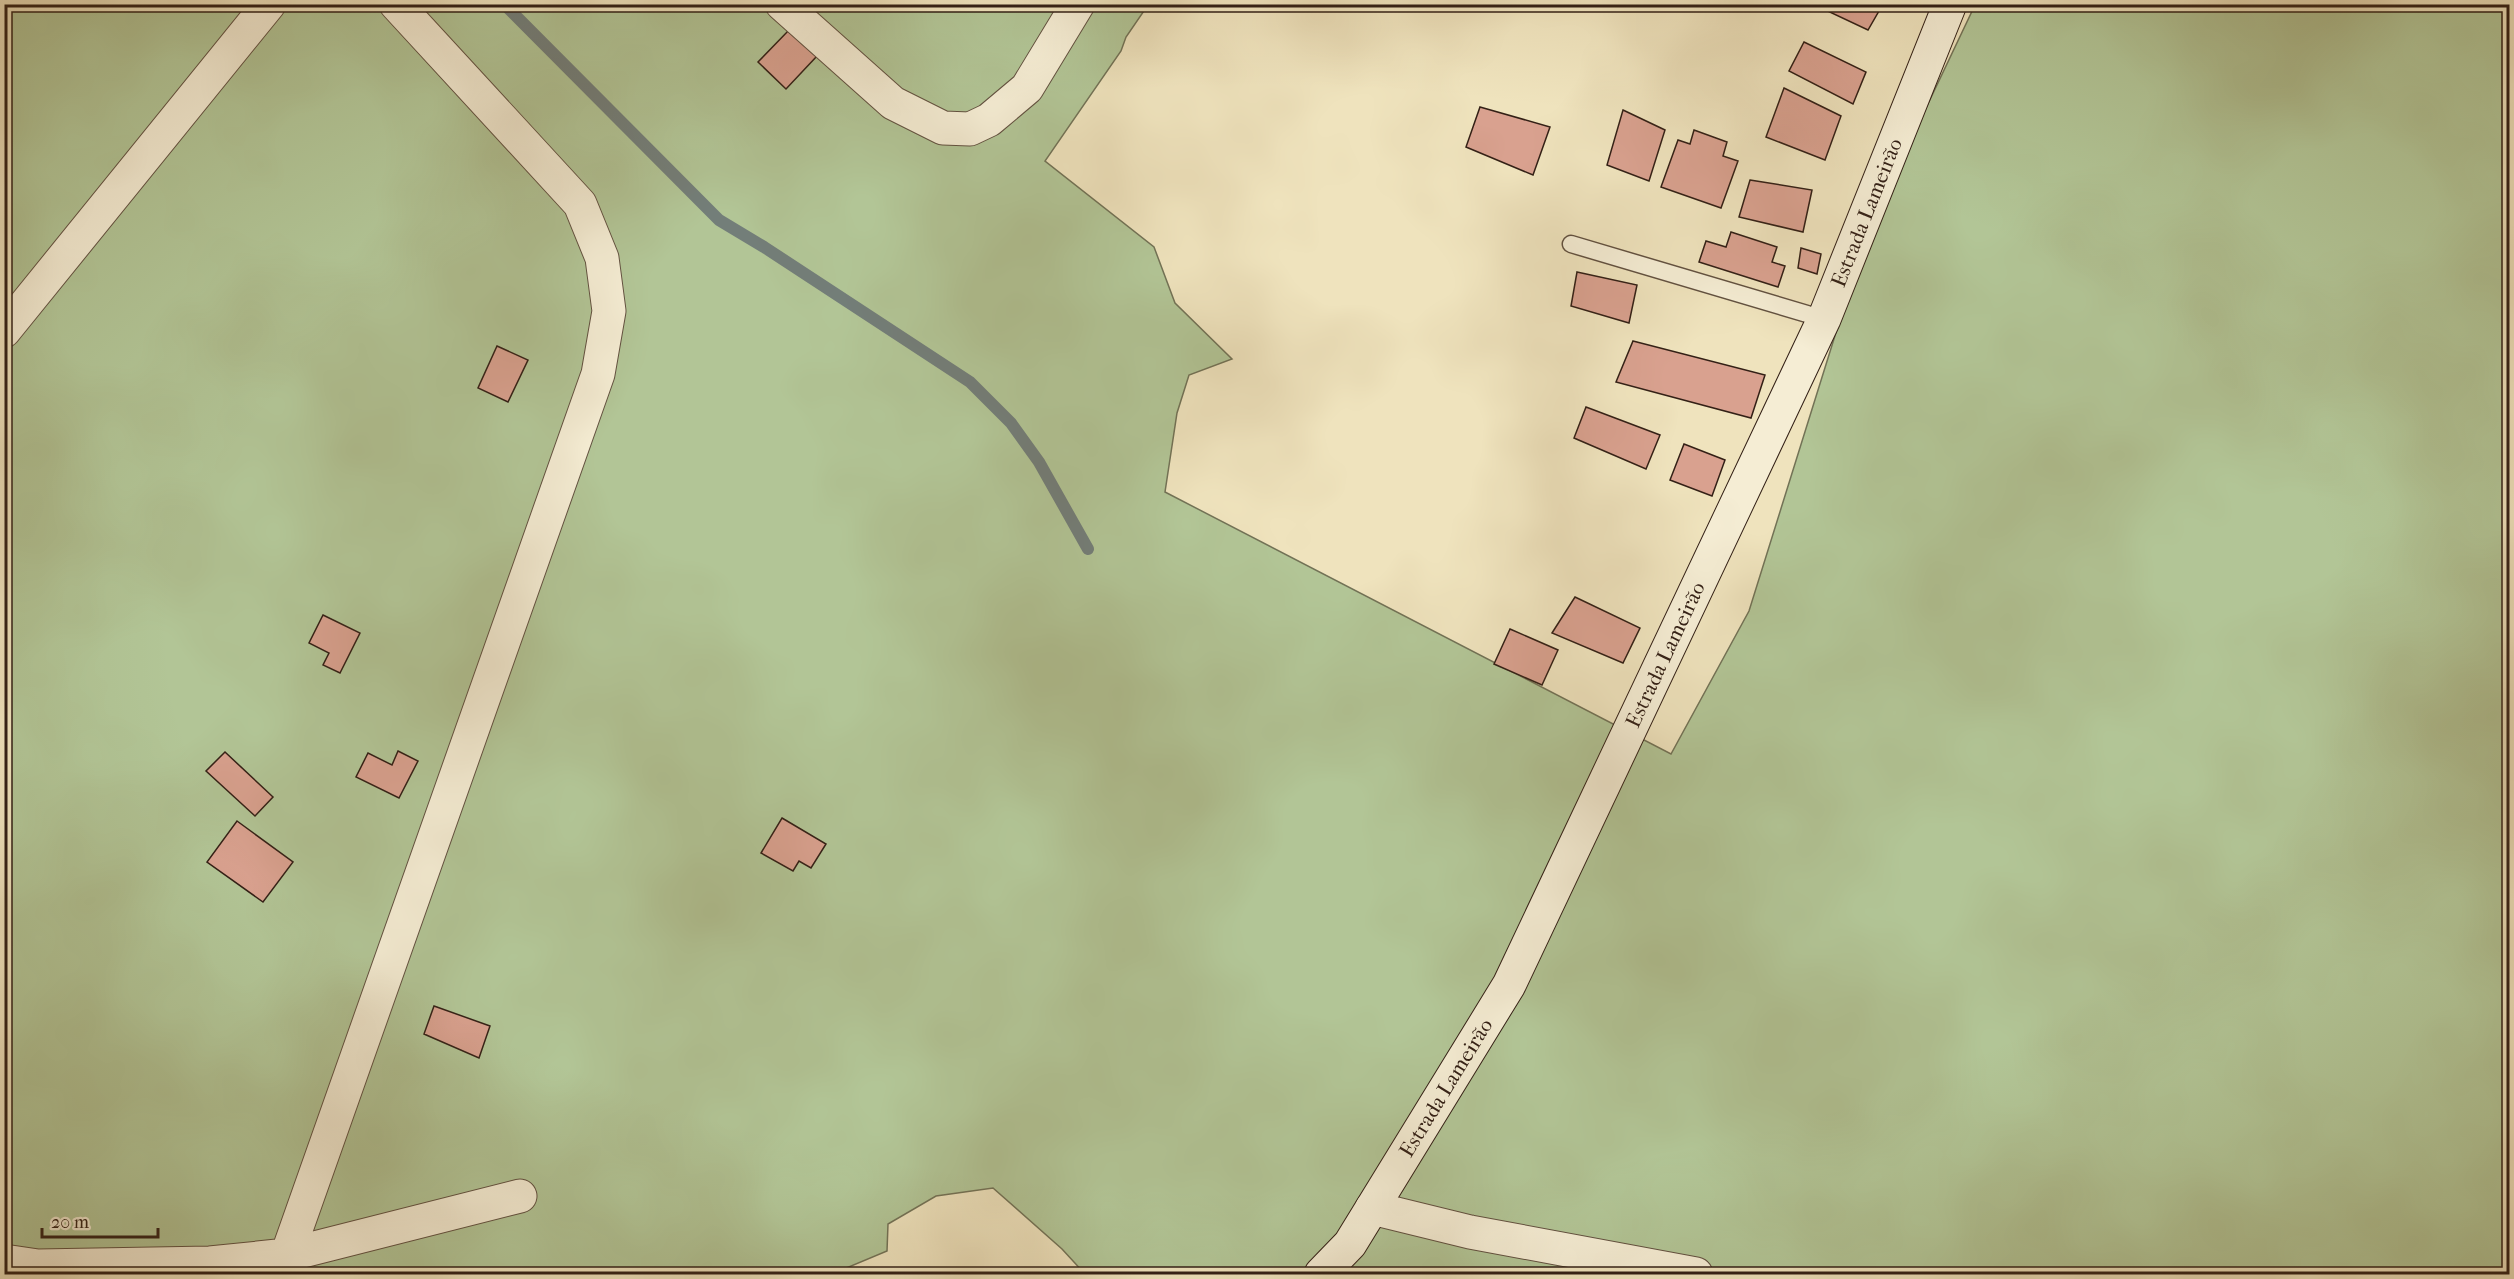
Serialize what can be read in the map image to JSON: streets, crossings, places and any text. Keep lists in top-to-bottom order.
{
  "streets": {
    "street": ["Estrada Lameirão"]
  },
  "scale_bar": "20 m"
}
